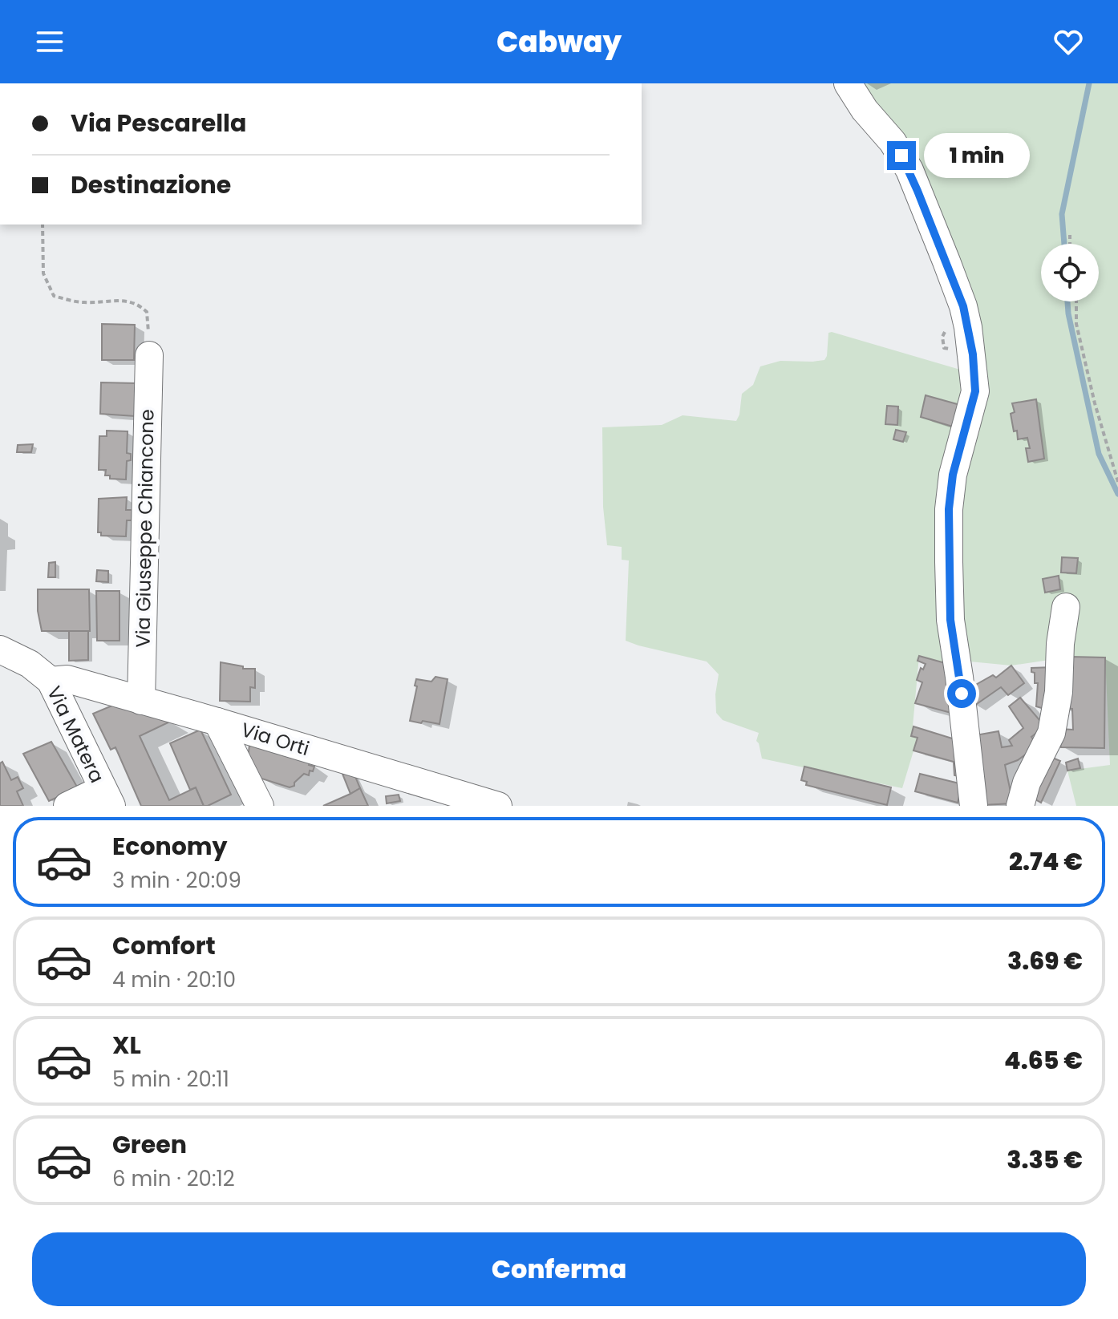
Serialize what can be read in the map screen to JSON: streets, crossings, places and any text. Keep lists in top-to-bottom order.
{
  "streets": {
    "street": ["Via Giuseppe Chiancone", "Via Matera", "Via Orti"]
  },
  "crossings": [
    ["Via Giuseppe Chiancone", "Via Orti"],
    ["Via Matera", "Via Orti"]
  ],
  "page": {
    "header": "Cabway",
    "banner": ["Via Pescarella", "Destinazione"],
    "bubble": "1 min",
    "list": [
      {
        "name": "Economy",
        "note": "3 min · 20:09",
        "value": "2.74 €"
      },
      {
        "name": "Comfort",
        "note": "4 min · 20:10",
        "value": "3.69 €"
      },
      {
        "name": "XL",
        "note": "5 min · 20:11",
        "value": "4.65 €"
      },
      {
        "name": "Green",
        "note": "6 min · 20:12",
        "value": "3.35 €"
      }
    ],
    "buttons": "Conferma"
  }
}
